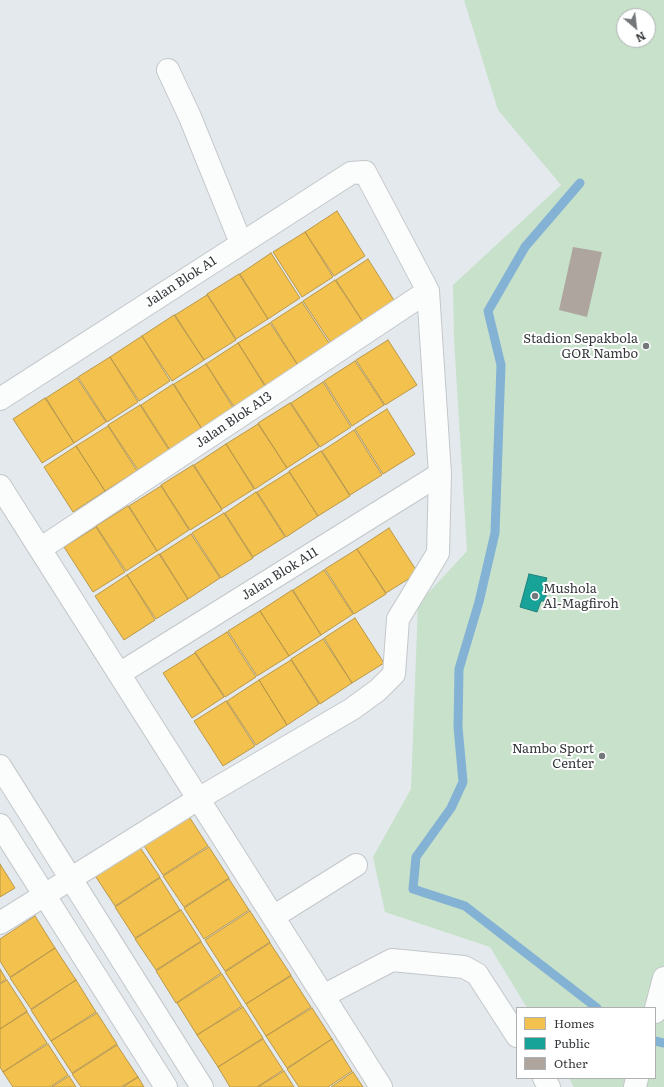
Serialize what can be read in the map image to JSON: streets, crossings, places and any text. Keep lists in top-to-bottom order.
{
  "streets": {
    "street": ["Jalan Blok A1", "Jalan Blok A13", "Jalan Blok A11"]
  },
  "crossings": [
    ["Jalan Blok A1", "Jalan Blok A13"]
  ],
  "places": ["Stadion Sepakbola GOR Nambo", "Mushola Al-Magfiroh", "Nambo Sport Center"],
  "legend": ["Homes", "Public", "Other"],
  "north": "bottom right"
}
